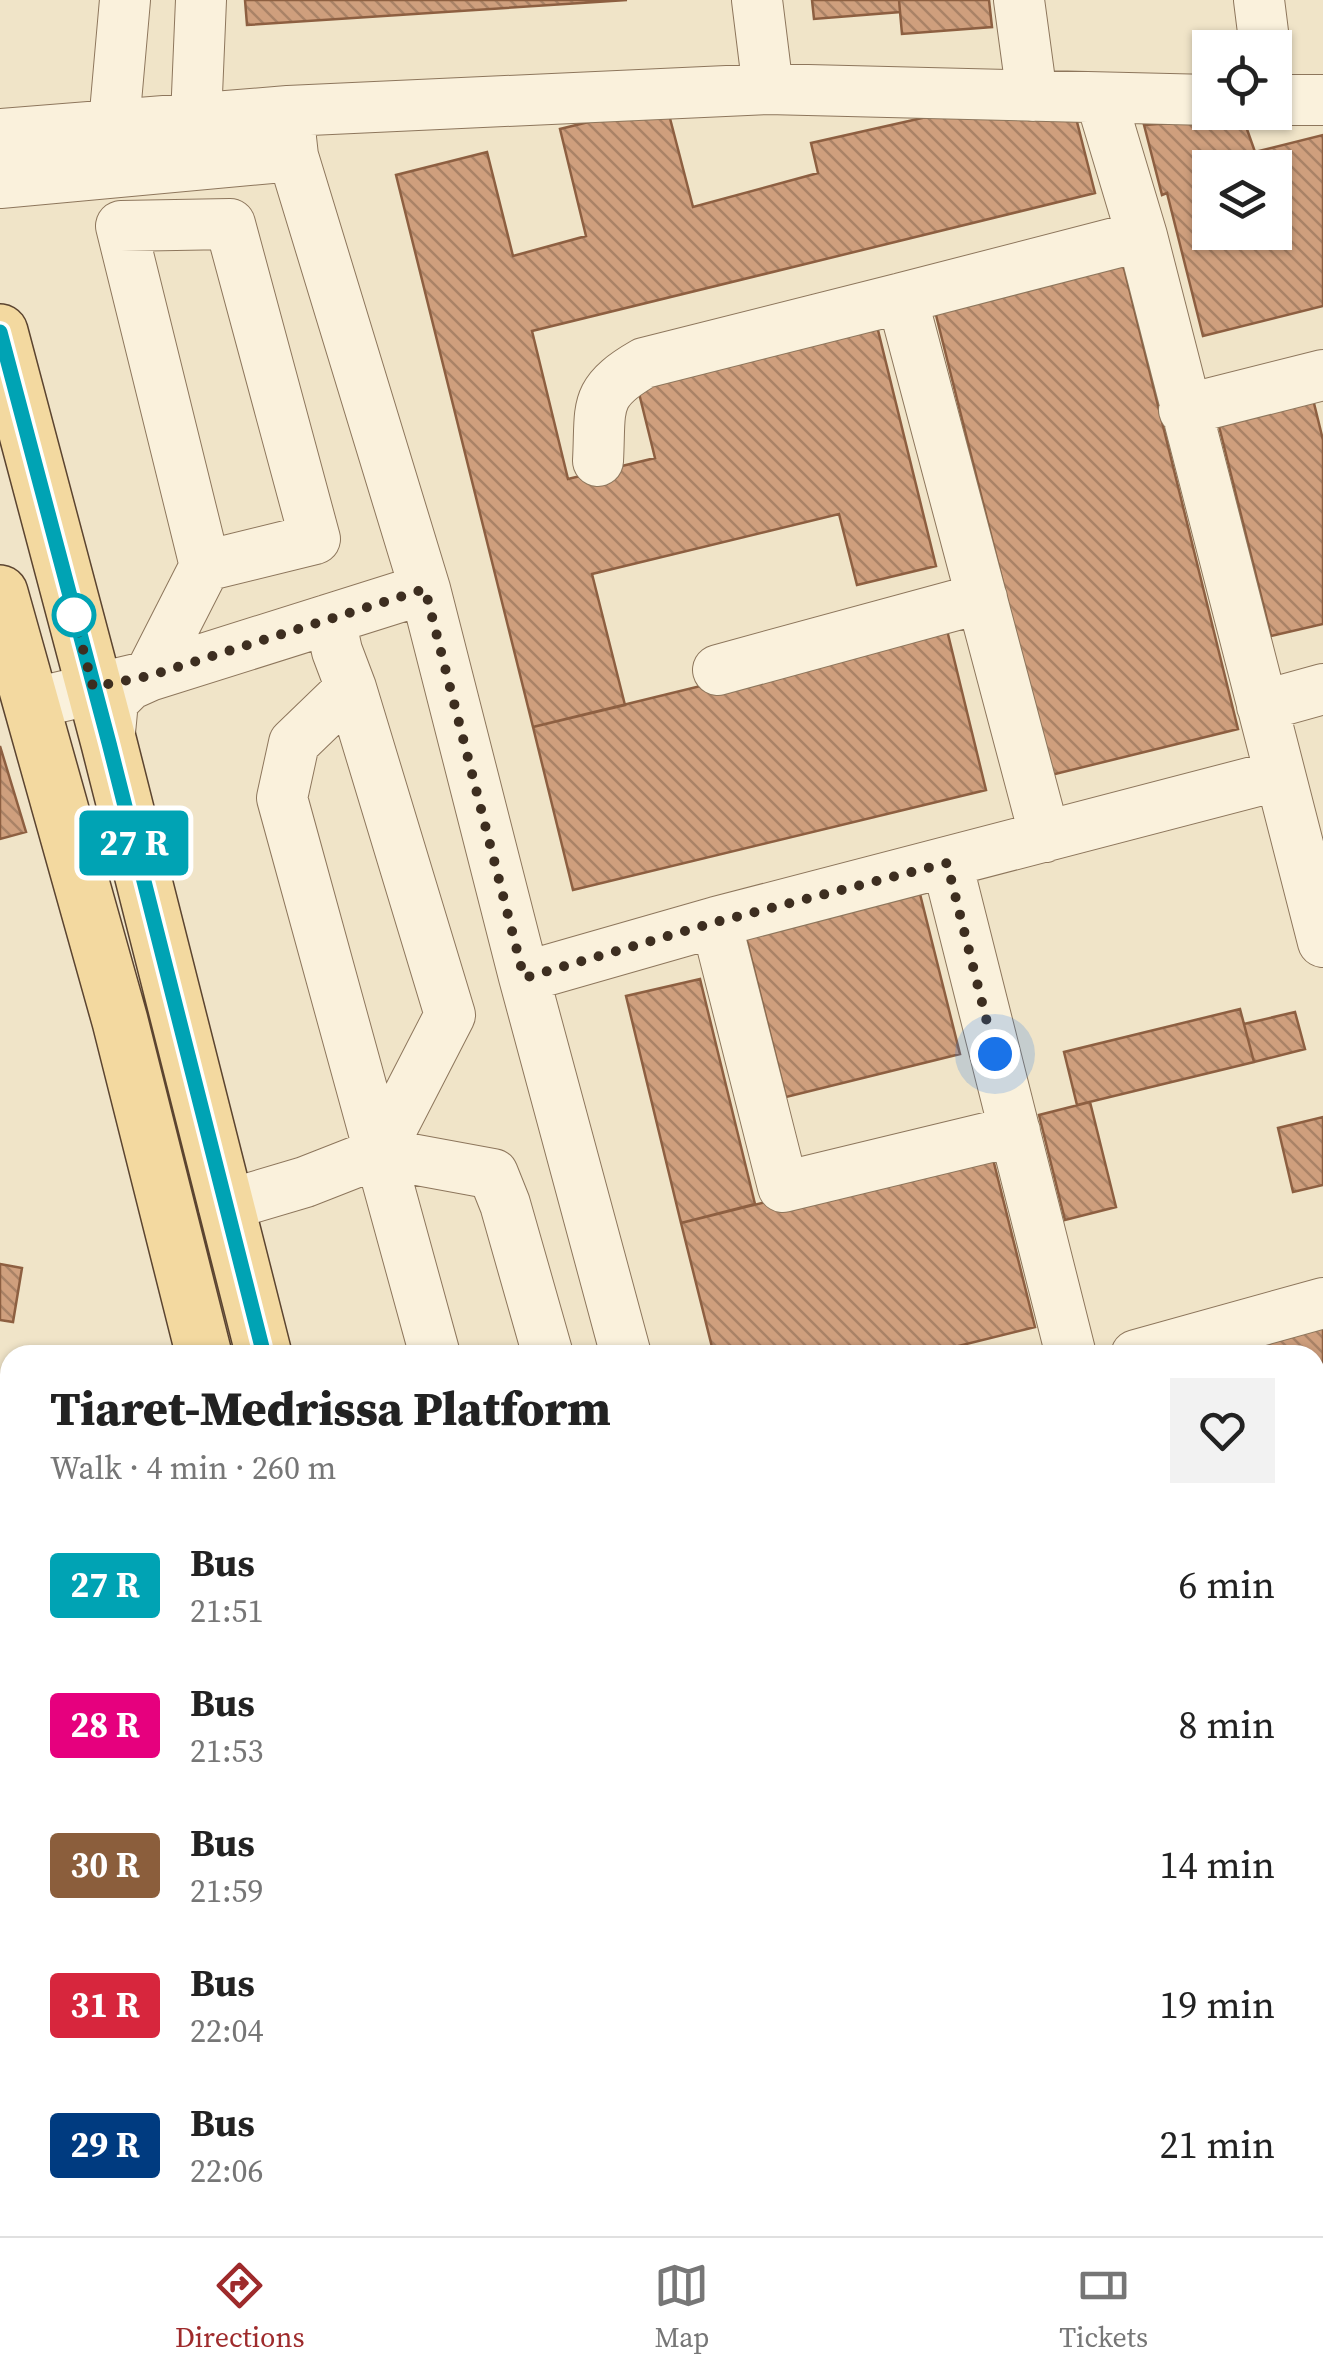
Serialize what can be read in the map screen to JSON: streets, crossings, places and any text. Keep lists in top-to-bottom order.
{
  "page": {
    "on_map": "27 R",
    "heading": ["Tiaret-Medrissa Platform", "Walk · 4 min · 260 m"],
    "list": [
      {
        "mark": "27 R",
        "name": "Bus",
        "note": "21:51",
        "value": "6 min"
      },
      {
        "mark": "28 R",
        "name": "Bus",
        "note": "21:53",
        "value": "8 min"
      },
      {
        "mark": "30 R",
        "name": "Bus",
        "note": "21:59",
        "value": "14 min"
      },
      {
        "mark": "31 R",
        "name": "Bus",
        "note": "22:04",
        "value": "19 min"
      },
      {
        "mark": "29 R",
        "name": "Bus",
        "note": "22:06",
        "value": "21 min"
      }
    ],
    "tabs": ["Directions", "Map", "Tickets"]
  }
}
